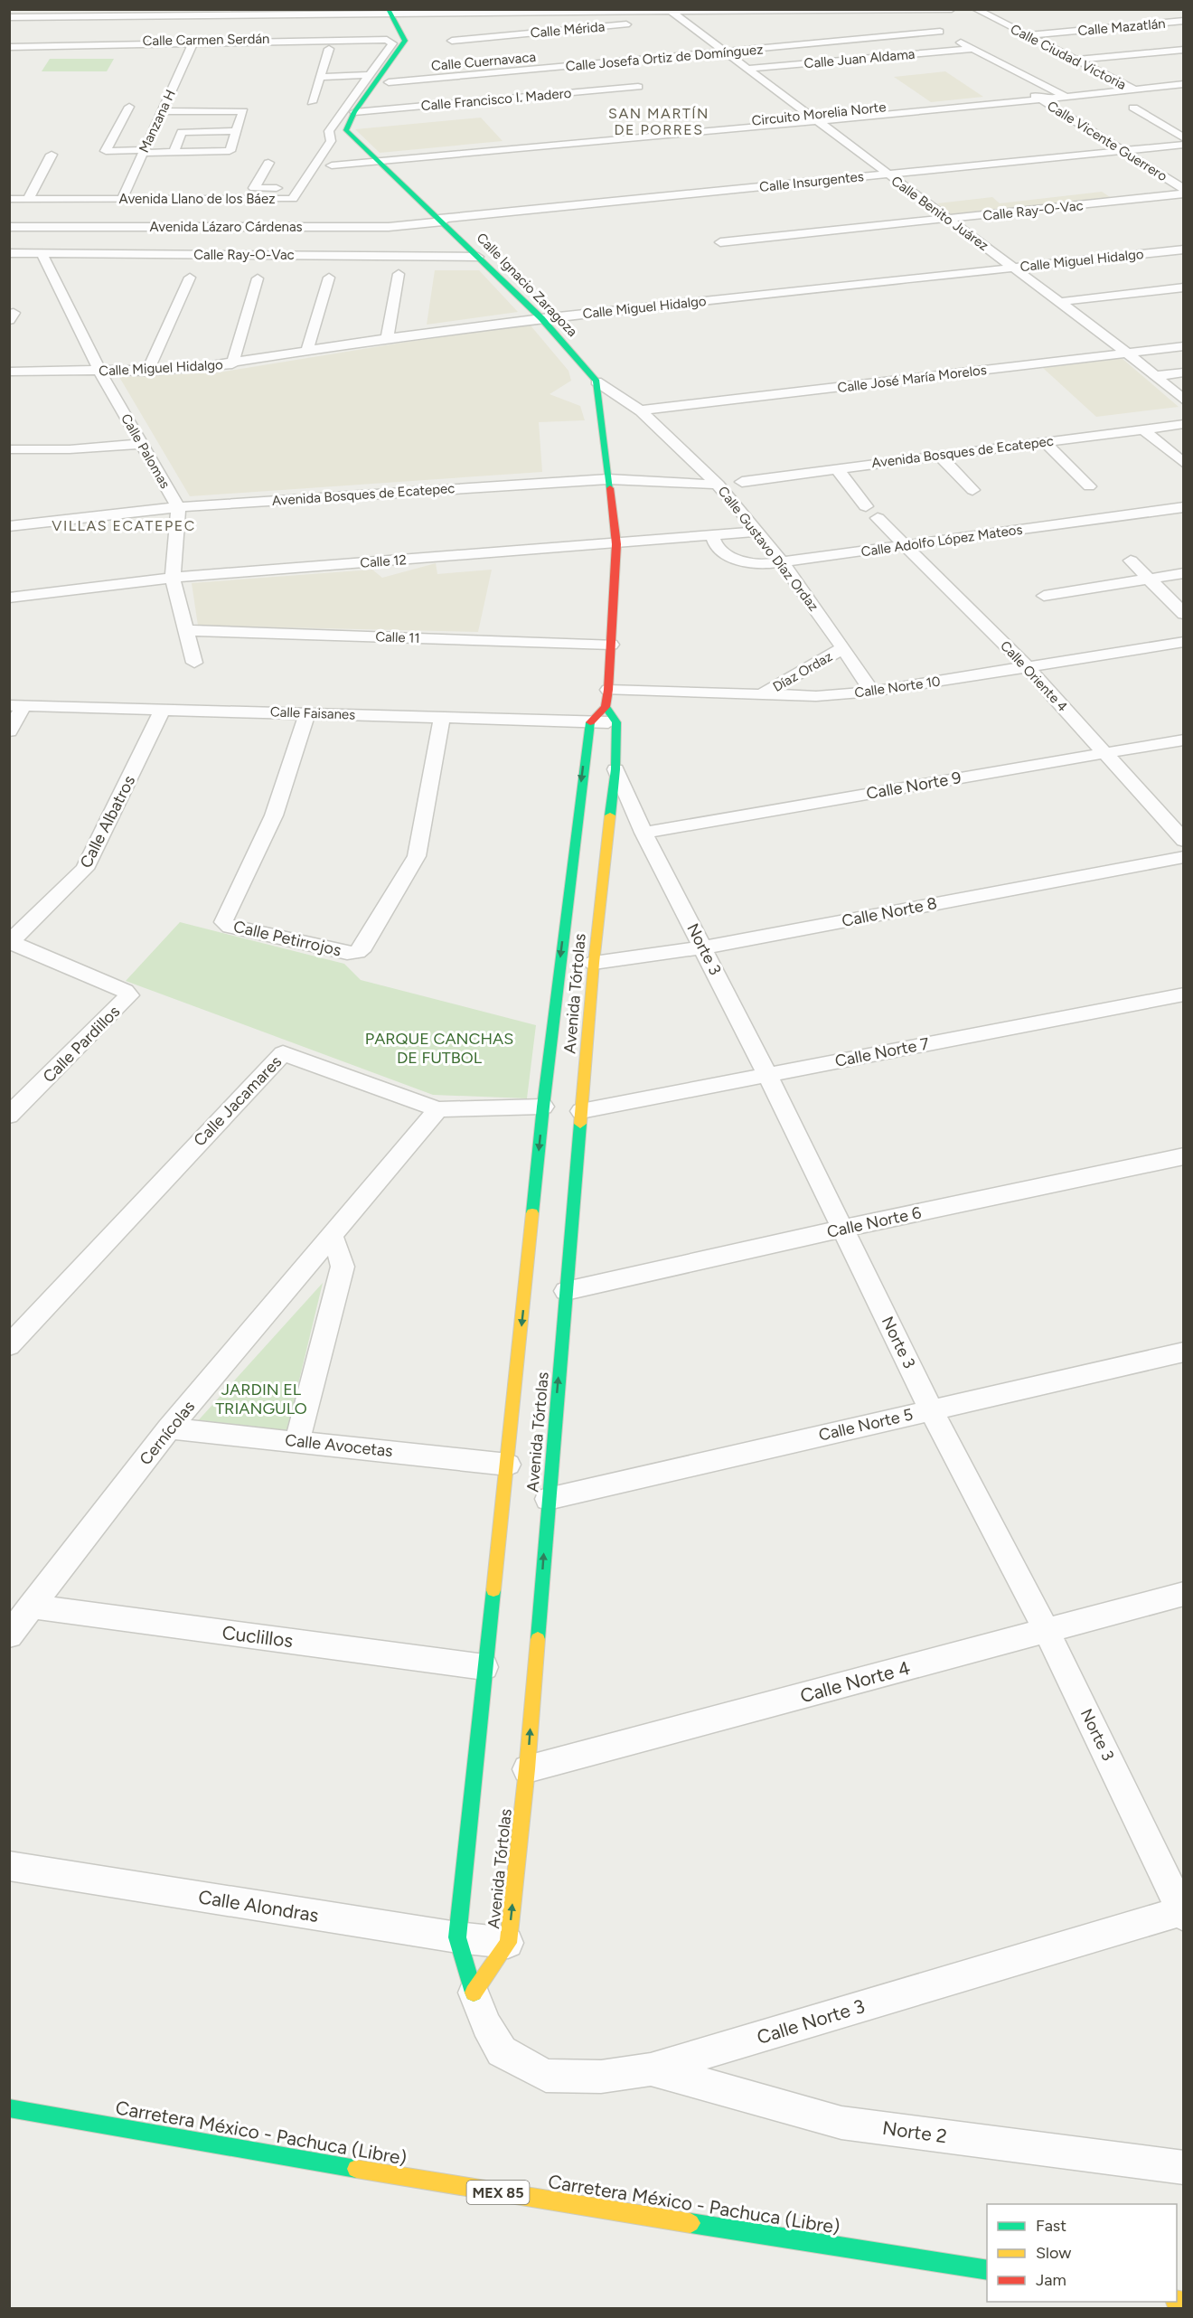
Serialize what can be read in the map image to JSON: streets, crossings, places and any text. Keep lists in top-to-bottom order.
{
  "streets": {
    "street": [
      "Calle Mazatlán",
      "Calle Mérida",
      "Calle Carmen Serdán",
      "Calle Ciudad Victoria",
      "Calle Josefa Ortiz de Domínguez",
      "Calle Juan Aldama",
      "Calle Francisco I. Madero",
      "Circuito Morelia Norte",
      "Manzana H",
      "Calle Vicente Guerrero",
      "Calle Insurgentes",
      "Avenida Llano de los Báez",
      "Calle Ray-O-Vac",
      "Calle Benito Juárez",
      "Avenida Lázaro Cárdenas",
      "Calle Miguel Hidalgo",
      "Calle Ignacio Zaragoza",
      "Calle José María Morelos",
      "Calle Palomas",
      "Avenida Bosques de Ecatepec",
      "Calle Adolfo López Mateos",
      "Calle Gustavo Díaz Ordaz",
      "Calle 12",
      "Calle 11",
      "Díaz Ordaz",
      "Calle Oriente 4",
      "Calle Norte 10",
      "Calle Faisanes",
      "Calle Norte 9",
      "Calle Albatros",
      "Calle Norte 8",
      "Calle Petirrojos",
      "Norte 3",
      "Avenida Tórtolas",
      "Calle Pardillos",
      "Calle Norte 7",
      "Calle Jacamares",
      "Calle Norte 6",
      "Calle Norte 5",
      "Cernícolas",
      "Calle Avocetas",
      "Cuclillos",
      "Calle Norte 4",
      "Calle Alondras",
      "Calle Norte 3",
      "Norte 2",
      "Carretera México - Pachuca (Libre)",
      "MEX 85"
    ]
  },
  "crossings": [
    ["Calle Mazatlán", "Calle Ciudad Victoria"],
    ["Calle Carmen Serdán", "Manzana H"],
    ["Calle Carmen Serdán", "Avenida Llano de los Báez"],
    ["Calle Carmen Serdán", "Calle Ignacio Zaragoza"],
    ["Calle Ciudad Victoria", "Circuito Morelia Norte"],
    ["Calle Josefa Ortiz de Domínguez", "Calle Francisco I. Madero"],
    ["Calle Josefa Ortiz de Domínguez", "Calle Benito Juárez"],
    ["Calle Juan Aldama", "Calle Benito Juárez"],
    ["Calle Francisco I. Madero", "Calle Ignacio Zaragoza"],
    ["Circuito Morelia Norte", "Calle Vicente Guerrero"],
    ["Circuito Morelia Norte", "Calle Benito Juárez"],
    ["Circuito Morelia Norte", "Calle Ignacio Zaragoza"],
    ["Manzana H", "Avenida Llano de los Báez"],
    ["Calle Vicente Guerrero", "Calle Insurgentes"],
    ["Calle Insurgentes", "Calle Benito Juárez"],
    ["Calle Insurgentes", "Avenida Lázaro Cárdenas"],
    ["Calle Insurgentes", "Calle Ignacio Zaragoza"],
    ["Avenida Llano de los Báez", "Calle Ignacio Zaragoza"],
    ["Calle Ray-O-Vac", "Calle Benito Juárez"],
    ["Calle Ray-O-Vac", "Calle Ignacio Zaragoza"],
    ["Calle Ray-O-Vac", "Calle Palomas"],
    ["Calle Benito Juárez", "Calle Miguel Hidalgo"],
    ["Calle Benito Juárez", "Calle José María Morelos"],
    ["Avenida Lázaro Cárdenas", "Calle Ignacio Zaragoza"],
    ["Calle Miguel Hidalgo", "Calle Ignacio Zaragoza"],
    ["Calle Miguel Hidalgo", "Calle Palomas"],
    ["Calle Ignacio Zaragoza", "Calle Gustavo Díaz Ordaz"],
    ["Calle José María Morelos", "Calle Gustavo Díaz Ordaz"],
    ["Calle Palomas", "Avenida Bosques de Ecatepec"],
    ["Calle Palomas", "Calle 12"],
    ["Calle Palomas", "Calle 11"],
    ["Avenida Bosques de Ecatepec", "Calle Gustavo Díaz Ordaz"],
    ["Calle Adolfo López Mateos", "Calle Gustavo Díaz Ordaz"],
    ["Calle Adolfo López Mateos", "Calle 12"],
    ["Calle Adolfo López Mateos", "Calle Oriente 4"],
    ["Calle Gustavo Díaz Ordaz", "Calle 12"],
    ["Calle Gustavo Díaz Ordaz", "Díaz Ordaz"],
    ["Calle Gustavo Díaz Ordaz", "Calle Norte 10"],
    ["Díaz Ordaz", "Calle Norte 10"],
    ["Calle Oriente 4", "Calle Norte 10"],
    ["Calle Oriente 4", "Calle Norte 9"],
    ["Calle Faisanes", "Calle Albatros"],
    ["Calle Faisanes", "Calle Petirrojos"],
    ["Calle Faisanes", "Avenida Tórtolas"],
    ["Calle Norte 9", "Norte 3"],
    ["Calle Albatros", "Calle Pardillos"],
    ["Calle Norte 8", "Norte 3"],
    ["Calle Norte 8", "Avenida Tórtolas"],
    ["Norte 3", "Avenida Tórtolas"],
    ["Norte 3", "Calle Norte 7"],
    ["Norte 3", "Calle Norte 6"],
    ["Norte 3", "Calle Norte 5"],
    ["Norte 3", "Calle Norte 4"],
    ["Norte 3", "Calle Norte 3"],
    ["Avenida Tórtolas", "Calle Norte 7"],
    ["Avenida Tórtolas", "Calle Jacamares"],
    ["Avenida Tórtolas", "Calle Norte 6"],
    ["Avenida Tórtolas", "Calle Norte 5"],
    ["Avenida Tórtolas", "Calle Avocetas"],
    ["Avenida Tórtolas", "Cuclillos"],
    ["Avenida Tórtolas", "Calle Norte 4"],
    ["Avenida Tórtolas", "Calle Alondras"],
    ["Avenida Tórtolas", "Calle Norte 3"],
    ["Calle Jacamares", "Cernícolas"],
    ["Cernícolas", "Calle Avocetas"],
    ["Cernícolas", "Cuclillos"],
    ["Calle Norte 3", "Norte 2"]
  ],
  "districts": ["SAN MARTÍN DE PORRES", "VILLAS ECATEPEC"],
  "parks": ["PARQUE CANCHAS DE FUTBOL", "JARDIN EL TRIANGULO"],
  "legend": ["Fast", "Slow", "Jam"]
}
